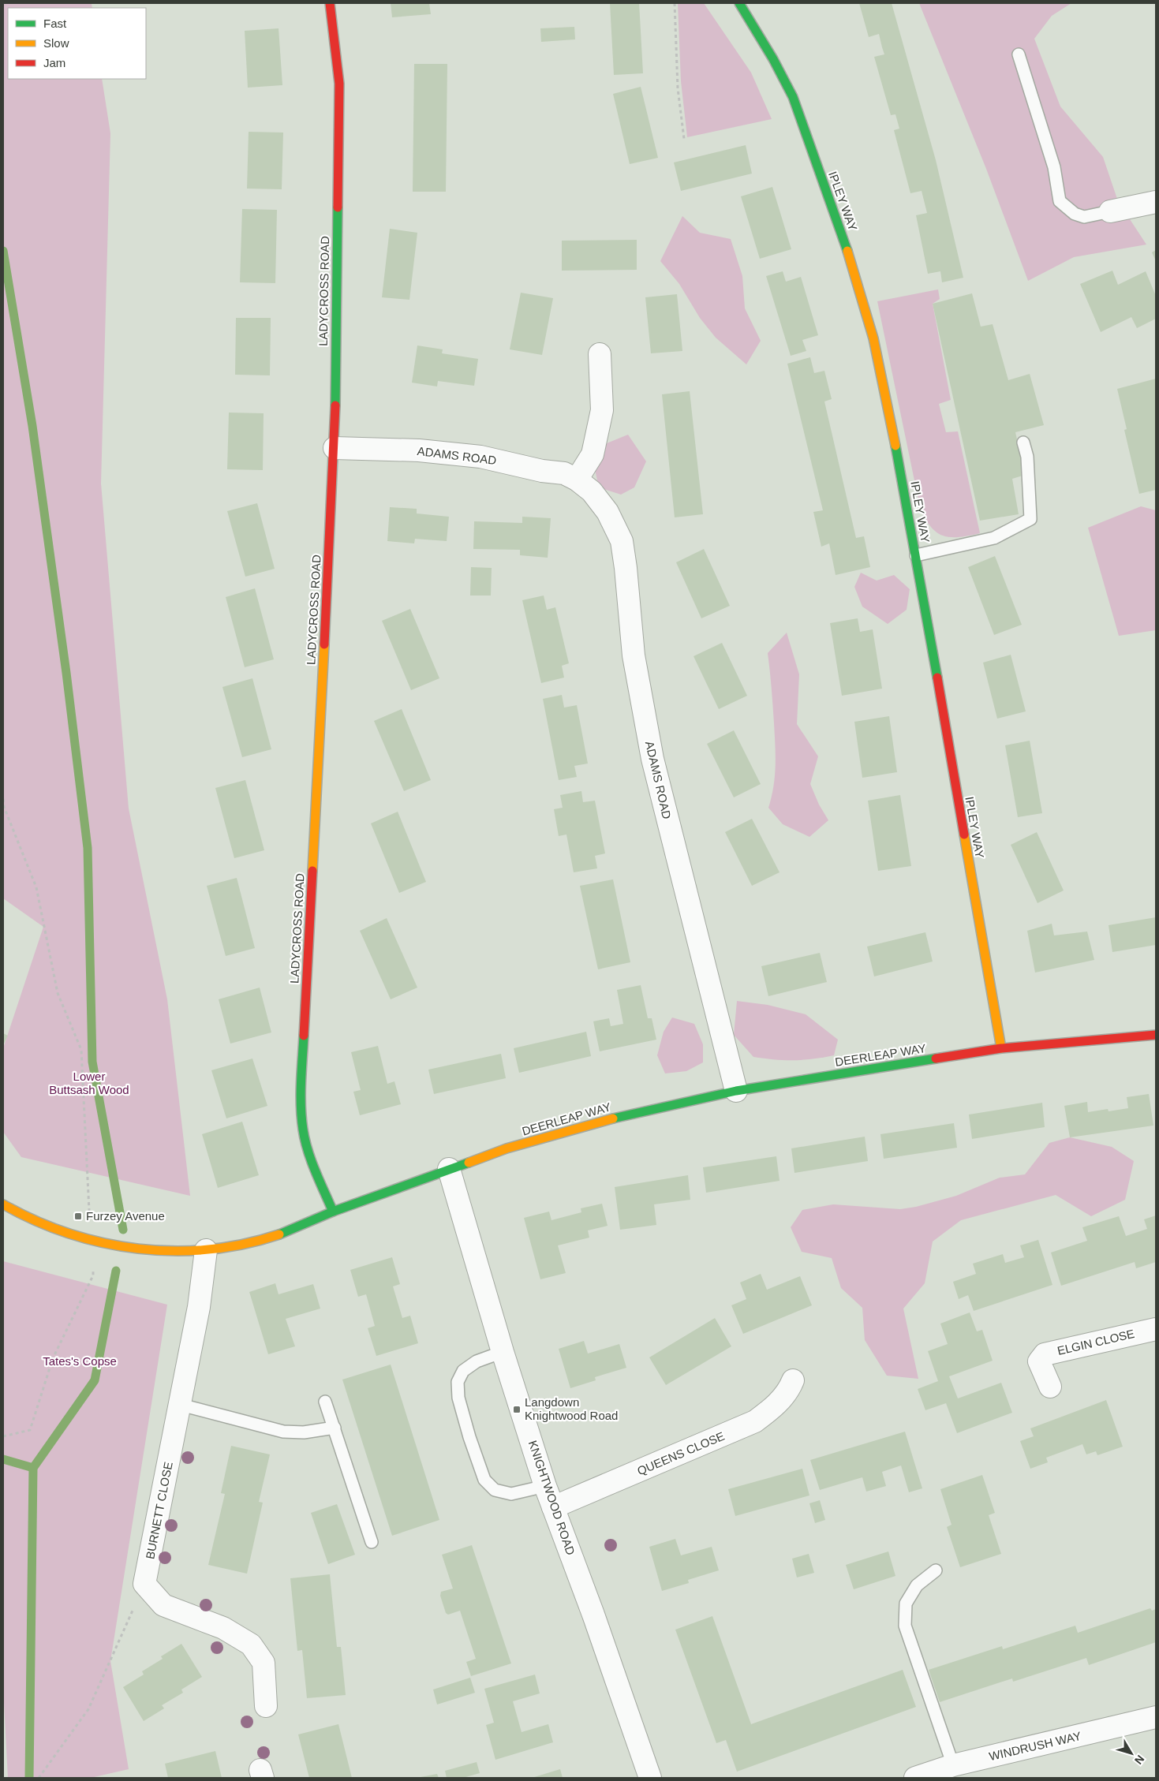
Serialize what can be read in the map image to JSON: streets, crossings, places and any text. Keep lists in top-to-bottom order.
{
  "streets": {
    "street": [
      "IPLEY WAY",
      "LADYCROSS ROAD",
      "ADAMS ROAD",
      "DEERLEAP WAY",
      "ELGIN CLOSE",
      "QUEENS CLOSE",
      "KNIGHTWOOD ROAD",
      "BURNETT CLOSE",
      "WINDRUSH WAY"
    ]
  },
  "crossings": [
    ["IPLEY WAY", "DEERLEAP WAY"],
    ["LADYCROSS ROAD", "ADAMS ROAD"],
    ["LADYCROSS ROAD", "DEERLEAP WAY"],
    ["ADAMS ROAD", "DEERLEAP WAY"],
    ["DEERLEAP WAY", "KNIGHTWOOD ROAD"],
    ["DEERLEAP WAY", "BURNETT CLOSE"],
    ["QUEENS CLOSE", "KNIGHTWOOD ROAD"]
  ],
  "parks": ["Lower Buttsash Wood", "Tates's Copse"],
  "places": {
    "transit": ["Furzey Avenue", "Langdown Knightwood Road"]
  },
  "legend": ["Fast", "Slow", "Jam"],
  "north": "bottom right"
}
